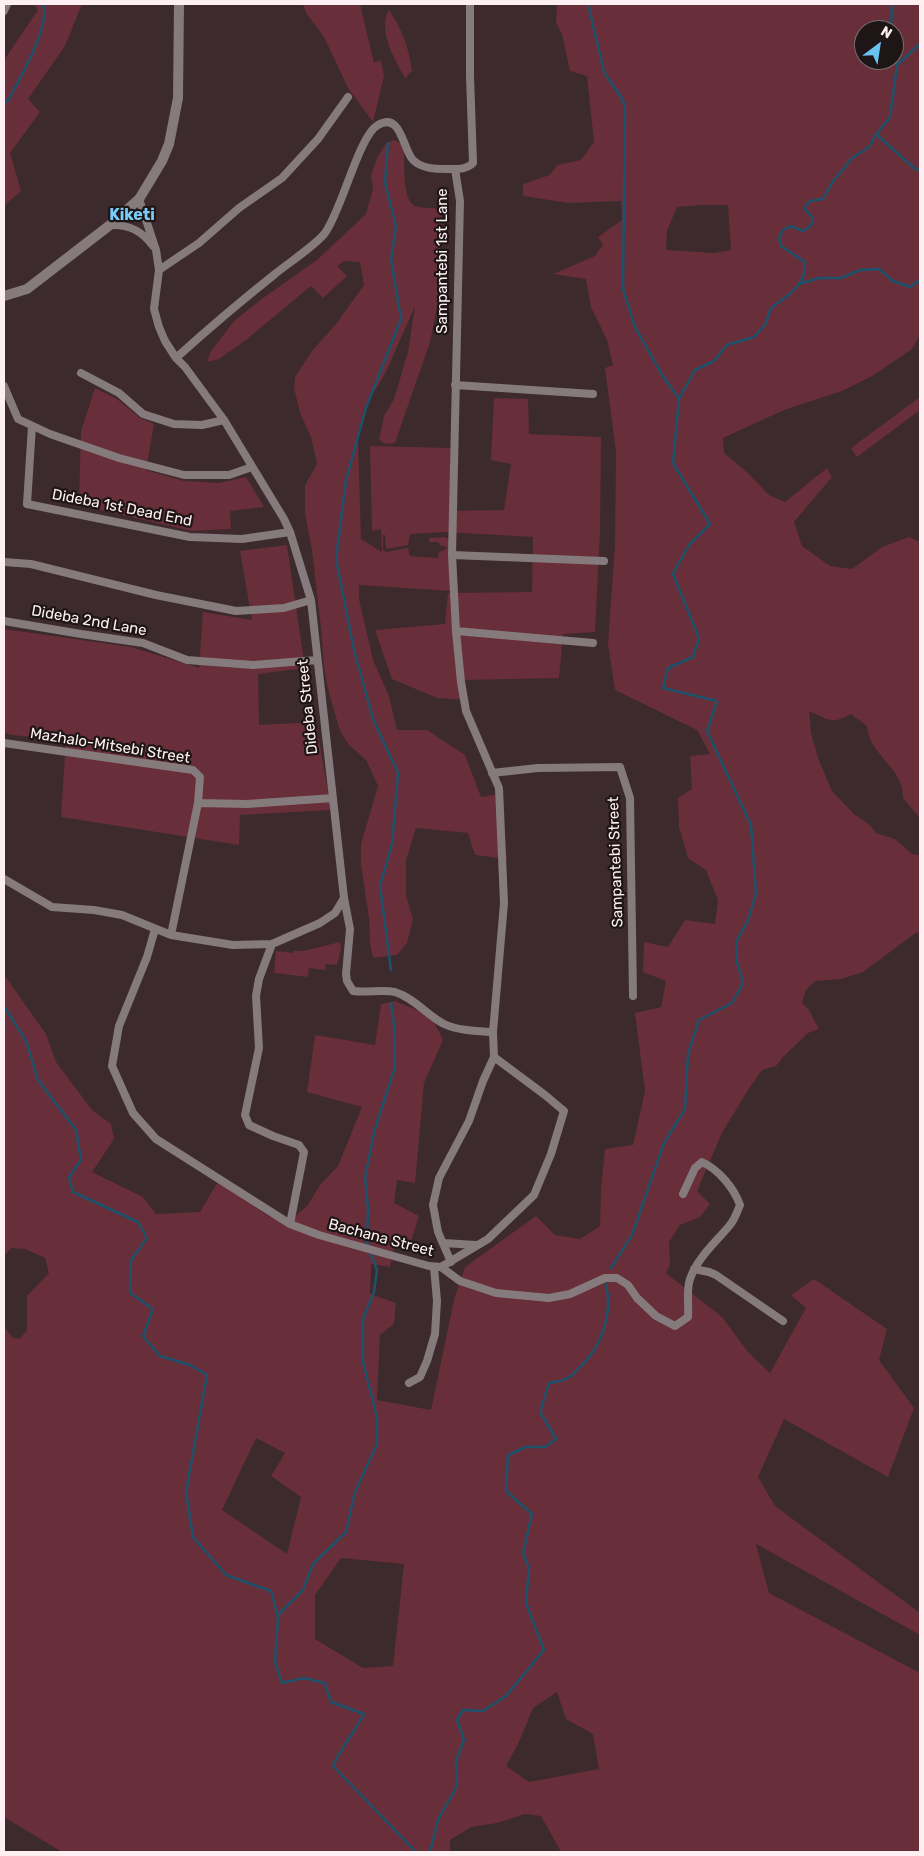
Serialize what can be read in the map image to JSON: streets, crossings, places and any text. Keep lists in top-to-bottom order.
{
  "streets": {
    "street": [
      "Sampantebi 1st Lane",
      "Dideba 1st Dead End",
      "Dideba 2nd Lane",
      "Dideba Street",
      "Mazhalo-Mitsebi Street",
      "Sampantebi Street",
      "Bachana Street"
    ]
  },
  "crossings": [
    ["Sampantebi 1st Lane", "Dideba Street"],
    ["Sampantebi 1st Lane", "Sampantebi Street"],
    ["Dideba 1st Dead End", "Dideba Street"],
    ["Dideba 2nd Lane", "Dideba Street"]
  ],
  "districts": ["Kiketi"],
  "north": "top right"
}
